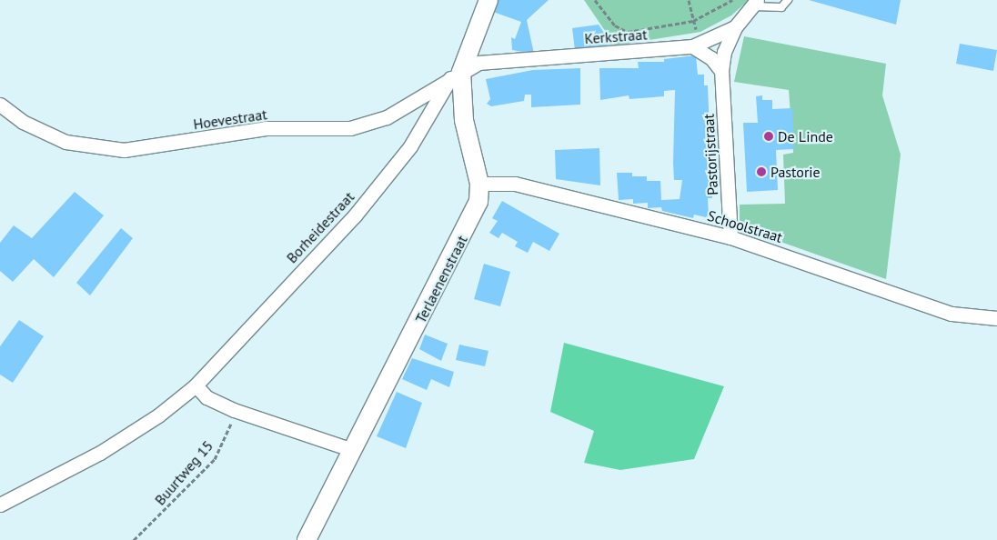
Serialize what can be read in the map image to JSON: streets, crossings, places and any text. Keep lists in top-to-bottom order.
{
  "streets": {
    "street": [
      "Kerkstraat",
      "Hoevestraat",
      "Pastorijstraat",
      "Schoolstraat",
      "Borheidestraat",
      "Terlaenenstraat"
    ],
    "path": ["Buurtweg 15"]
  },
  "crossings": [
    ["Kerkstraat", "Hoevestraat"],
    ["Kerkstraat", "Pastorijstraat"],
    ["Kerkstraat", "Borheidestraat"],
    ["Kerkstraat", "Terlaenenstraat"],
    ["Hoevestraat", "Borheidestraat"],
    ["Hoevestraat", "Terlaenenstraat"],
    ["Pastorijstraat", "Schoolstraat"],
    ["Schoolstraat", "Terlaenenstraat"],
    ["Borheidestraat", "Terlaenenstraat"]
  ],
  "places": ["De Linde", "Pastorie"]
}
